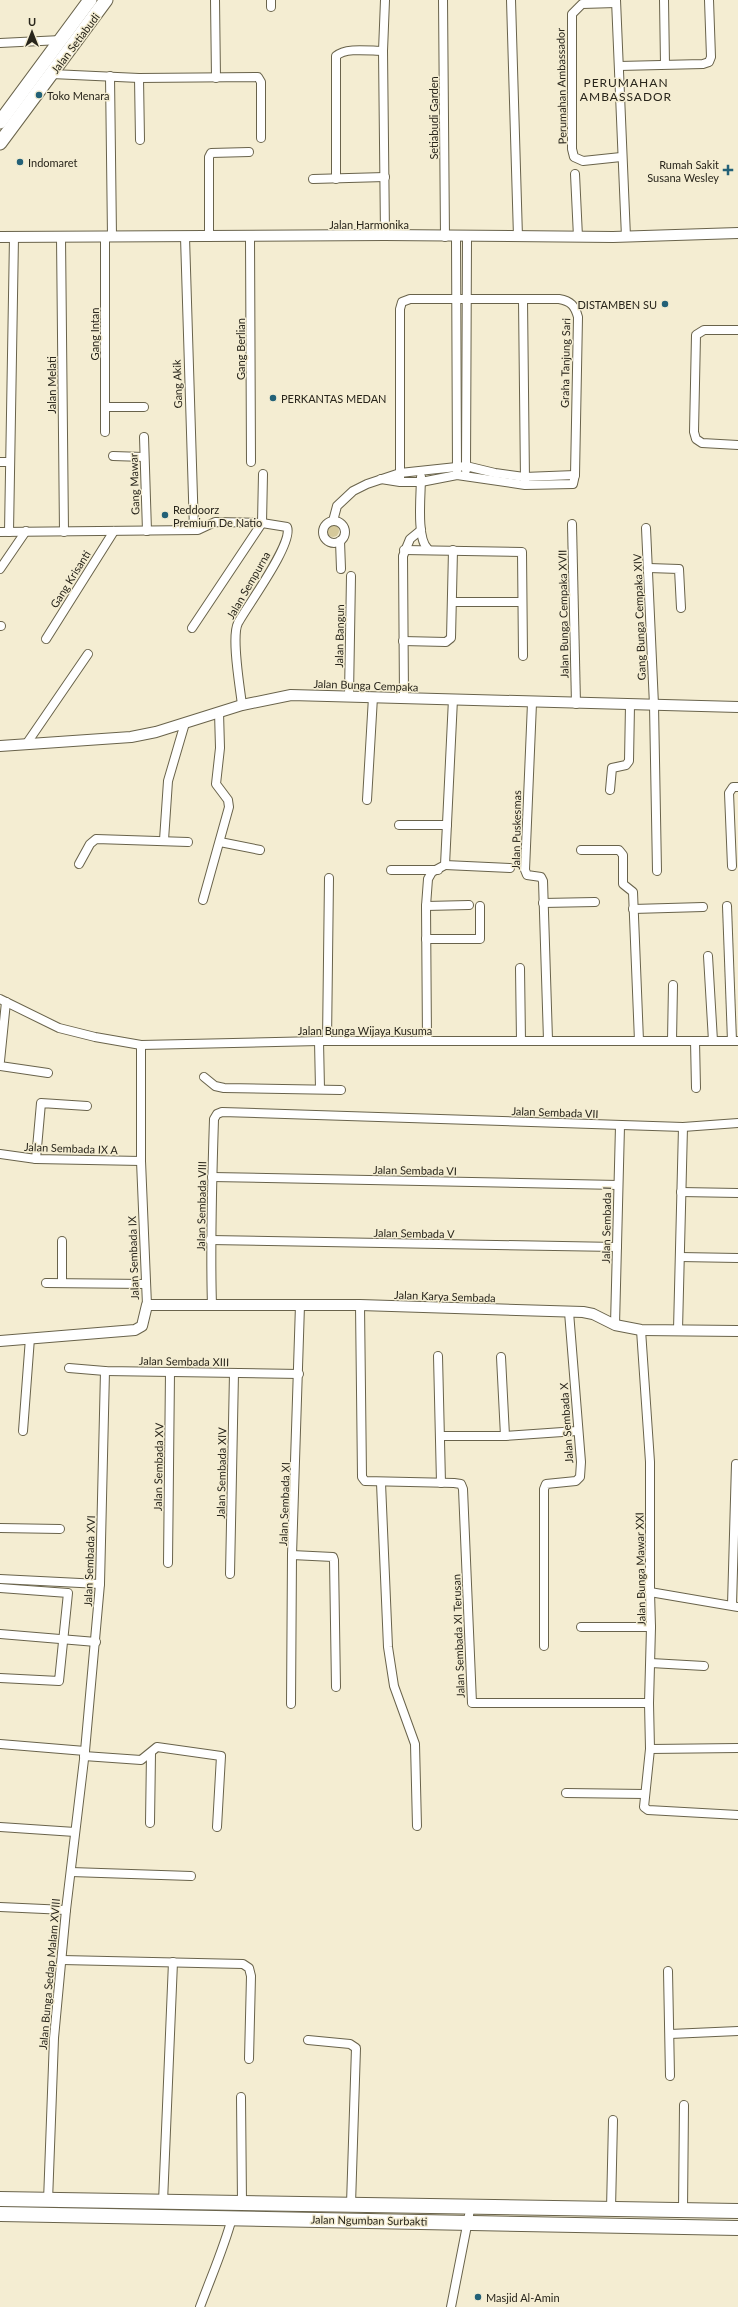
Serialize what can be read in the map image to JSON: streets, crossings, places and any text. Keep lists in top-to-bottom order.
{
  "streets": {
    "highway": ["Jalan Ngumban Surbakti"],
    "main road": ["Jalan Setiabudi"],
    "street": [
      "Perumahan Ambassador",
      "Setiabudi Garden",
      "Jalan Harmonika",
      "Gang Intan",
      "Gang Berlian",
      "Graha Tanjung Sari",
      "Gang Akik",
      "Jalan Melati",
      "Gang Mawar",
      "Gang Krisanti",
      "Jalan Sempurna",
      "Jalan Bunga Cempaka XVII",
      "Gang Bunga Cempaka XIV",
      "Jalan Bangun",
      "Jalan Bunga Cempaka",
      "Jalan Puskesmas",
      "Jalan Bunga Wijaya Kusuma",
      "Jalan Sembada VII",
      "Jalan Sembada IX A",
      "Jalan Sembada VI",
      "Jalan Sembada VIII",
      "Jalan Sembada I",
      "Jalan Sembada V",
      "Jalan Sembada IX",
      "Jalan Karya Sembada",
      "Jalan Sembada XIII",
      "Jalan Sembada X",
      "Jalan Sembada XV",
      "Jalan Sembada XIV",
      "Jalan Sembada XI",
      "Jalan Sembada XVI",
      "Jalan Bunga Mawar XXI",
      "Jalan Sembada XI Terusan",
      "Jalan Bunga Sedap Malam XVIII"
    ]
  },
  "crossings": [
    ["Perumahan Ambassador", "Jalan Harmonika"],
    ["Setiabudi Garden", "Jalan Harmonika"],
    ["Jalan Harmonika", "Gang Intan"],
    ["Jalan Harmonika", "Gang Berlian"],
    ["Jalan Harmonika", "Gang Akik"],
    ["Jalan Harmonika", "Jalan Melati"],
    ["Gang Akik", "Jalan Sempurna"],
    ["Jalan Melati", "Jalan Sempurna"],
    ["Gang Mawar", "Jalan Sempurna"],
    ["Gang Krisanti", "Jalan Sempurna"],
    ["Jalan Sempurna", "Jalan Bunga Cempaka"],
    ["Jalan Bunga Cempaka XVII", "Jalan Bunga Cempaka"],
    ["Gang Bunga Cempaka XIV", "Jalan Bunga Cempaka"],
    ["Jalan Bangun", "Jalan Bunga Cempaka"],
    ["Jalan Bunga Cempaka", "Jalan Puskesmas"],
    ["Jalan Puskesmas", "Jalan Bunga Wijaya Kusuma"],
    ["Jalan Bunga Wijaya Kusuma", "Jalan Sembada IX"],
    ["Jalan Sembada VII", "Jalan Sembada VIII"],
    ["Jalan Sembada VII", "Jalan Sembada I"],
    ["Jalan Sembada IX A", "Jalan Sembada IX"],
    ["Jalan Sembada VI", "Jalan Sembada VIII"],
    ["Jalan Sembada VI", "Jalan Sembada I"],
    ["Jalan Sembada VIII", "Jalan Sembada V"],
    ["Jalan Sembada VIII", "Jalan Karya Sembada"],
    ["Jalan Sembada I", "Jalan Sembada V"],
    ["Jalan Sembada I", "Jalan Karya Sembada"],
    ["Jalan Sembada IX", "Jalan Karya Sembada"],
    ["Jalan Karya Sembada", "Jalan Sembada X"],
    ["Jalan Karya Sembada", "Jalan Sembada XI"],
    ["Jalan Karya Sembada", "Jalan Bunga Mawar XXI"],
    ["Jalan Sembada XIII", "Jalan Sembada XV"],
    ["Jalan Sembada XIII", "Jalan Sembada XIV"],
    ["Jalan Sembada XIII", "Jalan Sembada XI"],
    ["Jalan Sembada XIII", "Jalan Sembada XVI"],
    ["Jalan Sembada XVI", "Jalan Bunga Sedap Malam XVIII"],
    ["Jalan Bunga Mawar XXI", "Jalan Sembada XI Terusan"],
    ["Jalan Bunga Sedap Malam XVIII", "Jalan Ngumban Surbakti"]
  ],
  "districts": ["PERUMAHAN AMBASSADOR"],
  "places": {
    "other": [
      "Toko Menara",
      "Indomaret",
      "DISTAMBEN SU",
      "PERKANTAS MEDAN",
      "Reddoorz Premium De Natio",
      "Masjid Al-Amin"
    ],
    "health": ["Rumah Sakit Susana Wesley"]
  },
  "north": "top"
}
